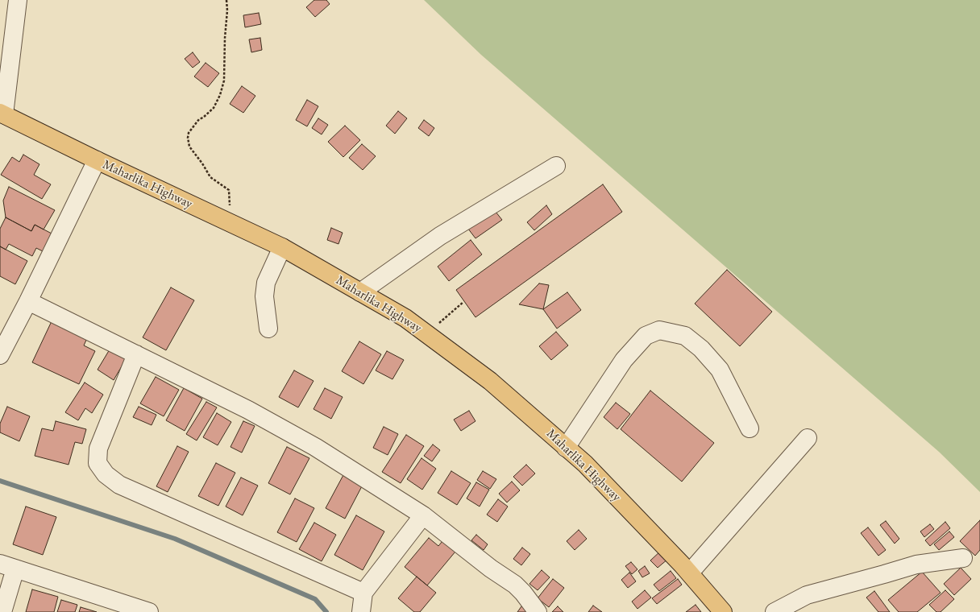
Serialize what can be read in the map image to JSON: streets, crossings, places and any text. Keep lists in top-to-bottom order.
{
  "streets": {
    "highway": ["Maharlika Highway"]
  }
}
